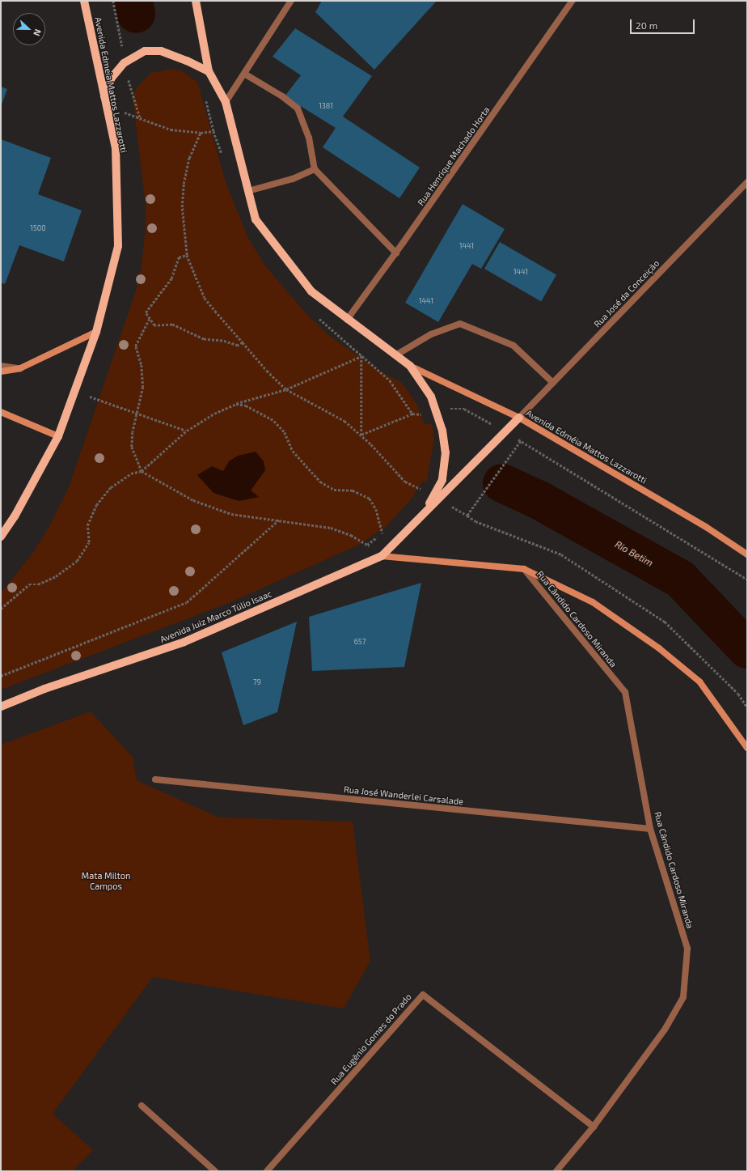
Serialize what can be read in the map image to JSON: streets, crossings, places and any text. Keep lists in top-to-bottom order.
{
  "streets": {
    "main road": ["Avenida Edmeia Mattos Lazzarotti", "Avenida Edméia Mattos Lazzarotti", "Avenida Juiz Marco Túlio Isaac"],
    "street": [
      "Rua Henrique Machado Horta",
      "Rua José da Conceição",
      "Rua Cândido Cardoso Miranda",
      "Rua José Wanderlei Carsalade",
      "Rua Eugênio Gomes do Prado"
    ]
  },
  "crossings": [
    ["Rua José da Conceição", "Avenida Edméia Mattos Lazzarotti"],
    ["Rua Cândido Cardoso Miranda", "Rua José Wanderlei Carsalade"],
    ["Rua Cândido Cardoso Miranda", "Rua Eugênio Gomes do Prado"]
  ],
  "water": ["Rio Betim"],
  "parks": ["Mata Milton Campos"],
  "house_numbers": [
    "1381",
    "1500",
    "1441",
    "1441",
    "1441",
    "657",
    "79"
  ],
  "scale_bar": "20 m",
  "north": "right"
}
